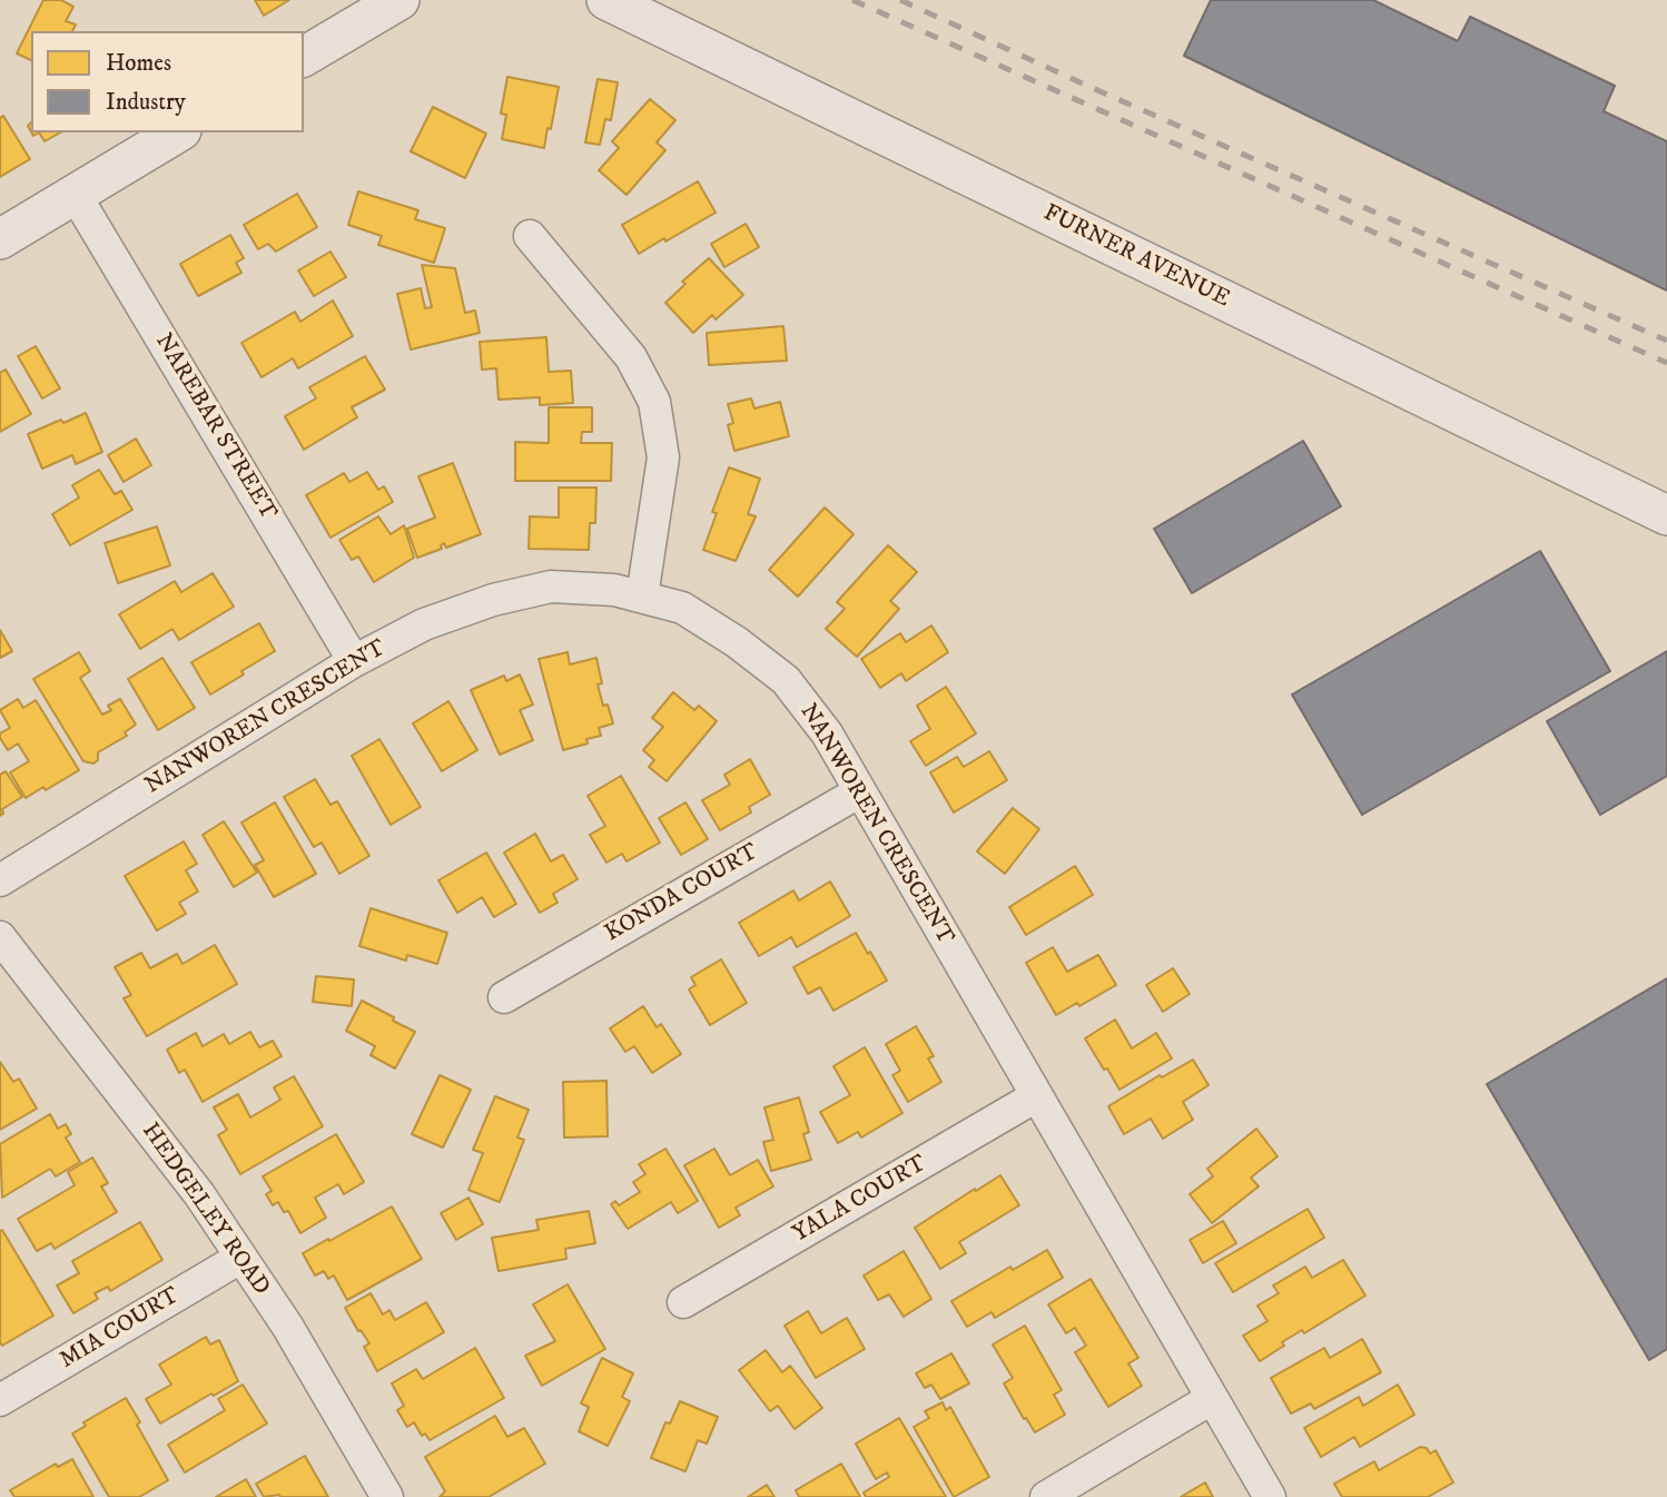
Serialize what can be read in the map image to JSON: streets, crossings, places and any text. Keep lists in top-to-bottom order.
{
  "streets": {
    "street": [
      "FURNER AVENUE",
      "NAREBAR STREET",
      "NANWOREN CRESCENT",
      "KONDA COURT",
      "YALA COURT",
      "HEDGELEY ROAD",
      "MIA COURT"
    ]
  },
  "crossings": [
    ["NAREBAR STREET", "NANWOREN CRESCENT"],
    ["NANWOREN CRESCENT", "KONDA COURT"],
    ["NANWOREN CRESCENT", "YALA COURT"],
    ["HEDGELEY ROAD", "MIA COURT"]
  ],
  "legend": ["Homes", "Industry"]
}
